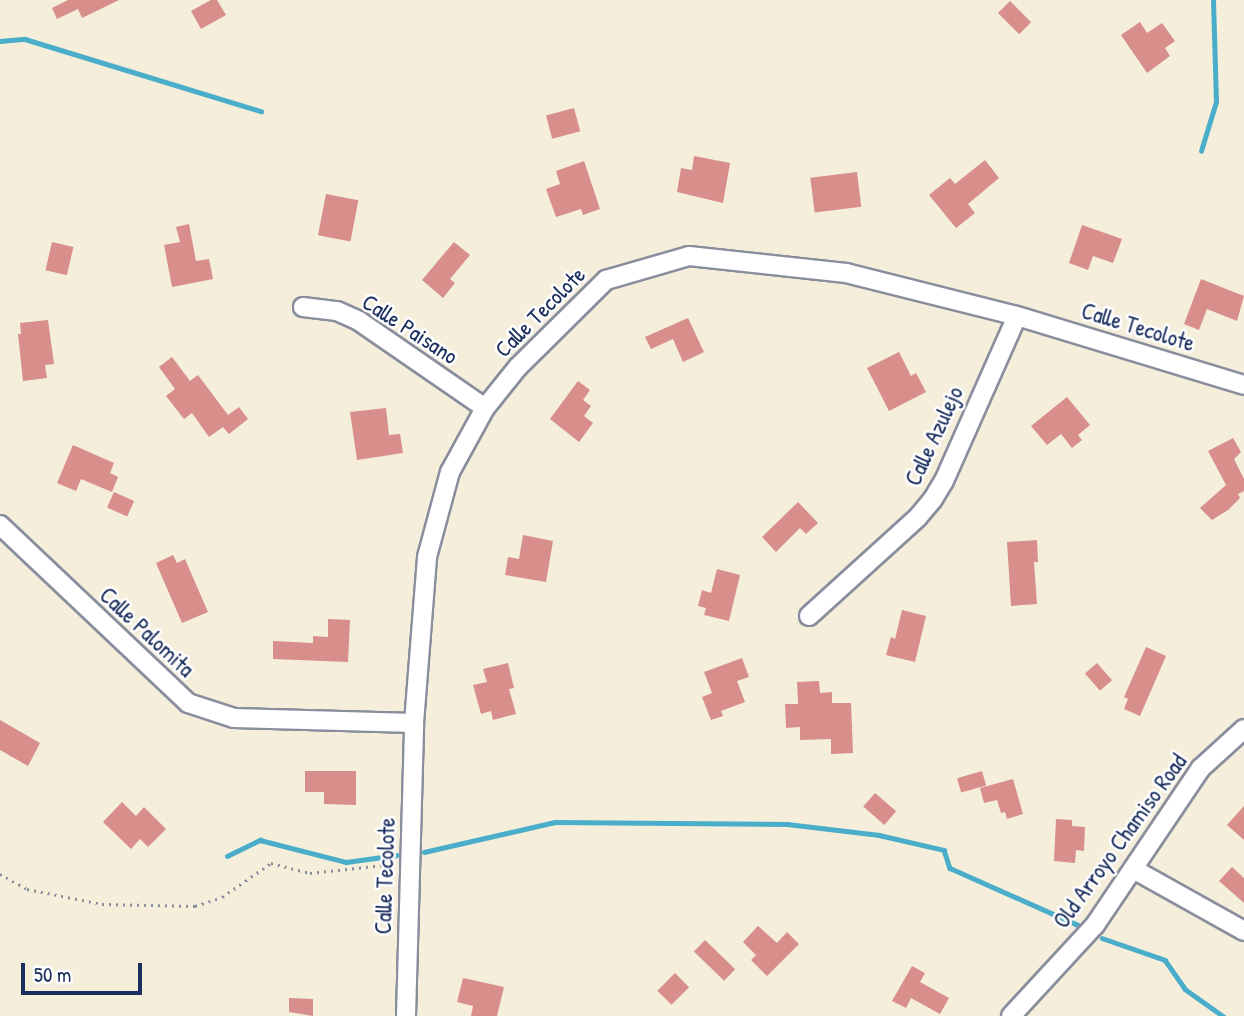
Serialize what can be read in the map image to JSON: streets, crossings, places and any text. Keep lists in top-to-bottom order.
{
  "streets": {
    "street": [
      "Calle Tecolote",
      "Calle Paisano",
      "Calle Azulejo",
      "Calle Palomita",
      "Old Arroyo Chamiso Road"
    ]
  },
  "crossings": [
    ["Calle Tecolote", "Calle Paisano"],
    ["Calle Tecolote", "Calle Azulejo"],
    ["Calle Tecolote", "Calle Palomita"]
  ],
  "scale_bar": "50 m"
}
